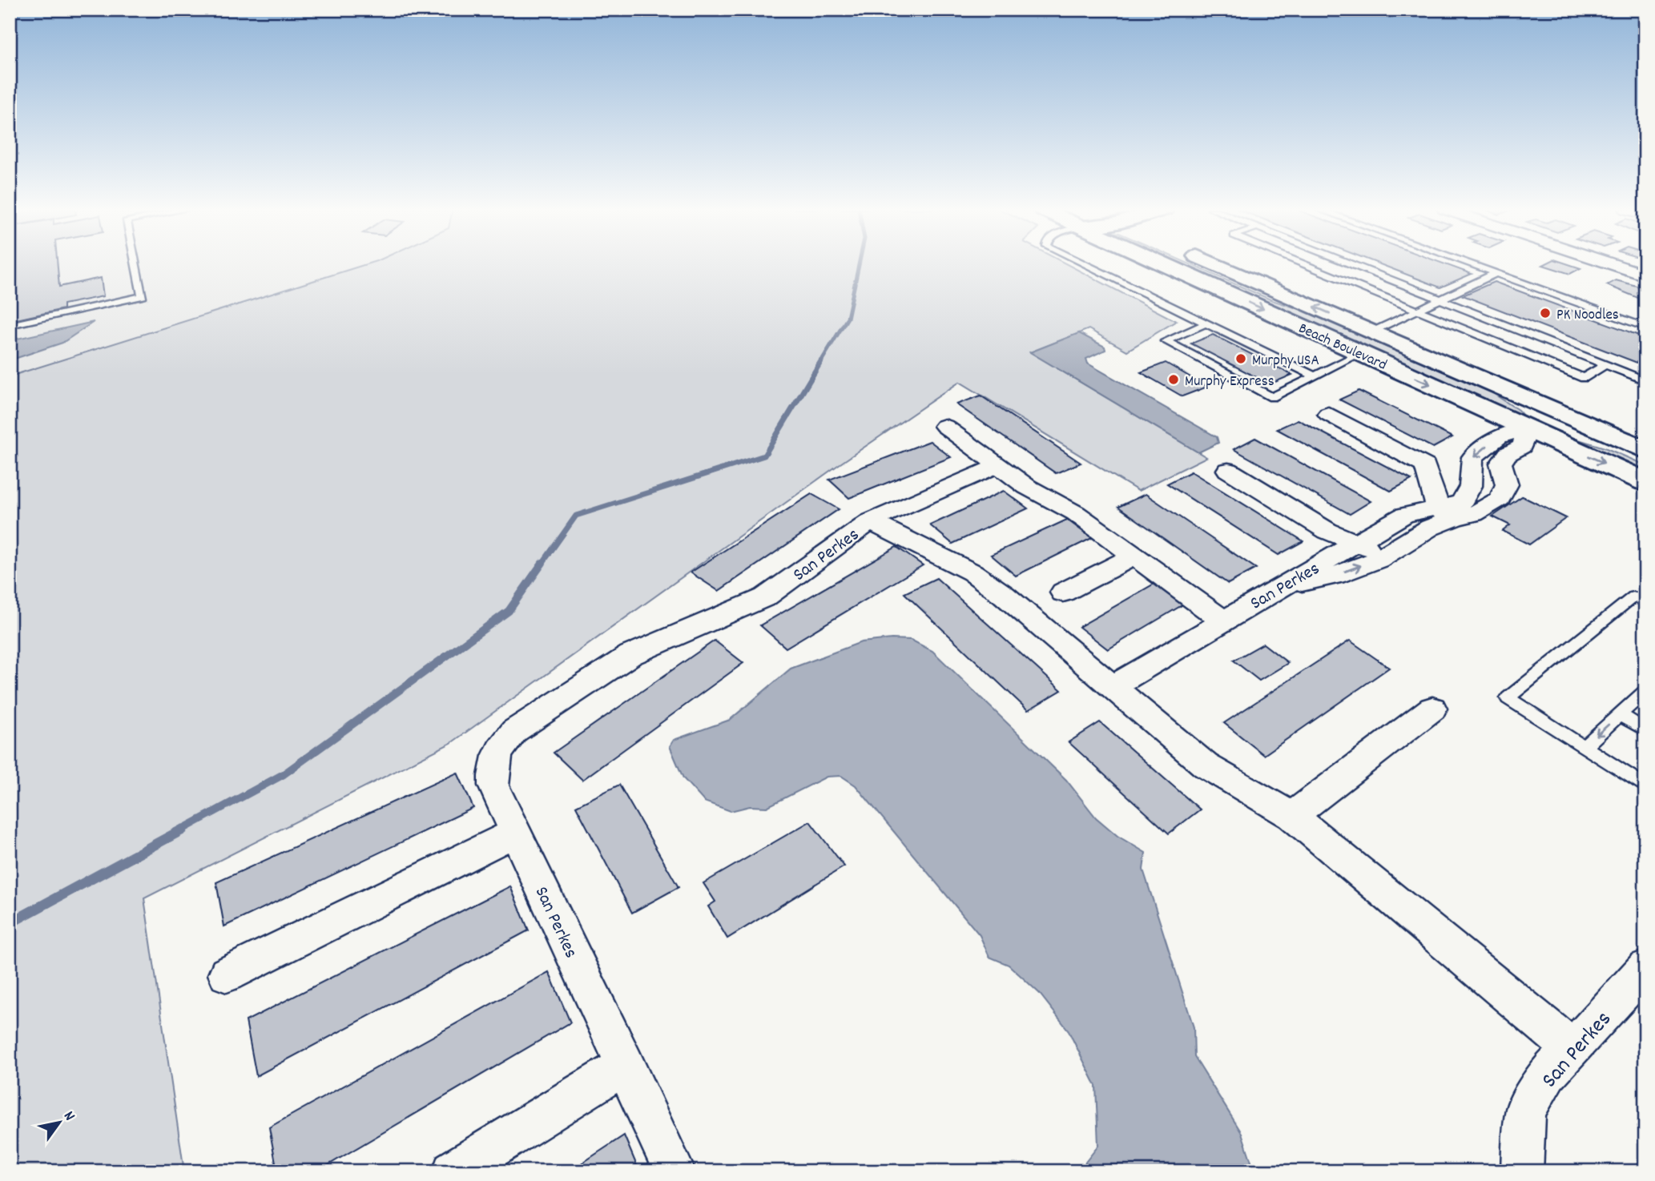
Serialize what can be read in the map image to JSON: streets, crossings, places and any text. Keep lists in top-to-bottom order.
{
  "streets": {
    "main road": ["Beach Boulevard"],
    "street": ["San Perkes"]
  },
  "crossings": [
    ["Beach Boulevard", "San Perkes"]
  ],
  "places": ["PK Noodles", "Murphy USA", "Murphy Express"],
  "north": "top right"
}
